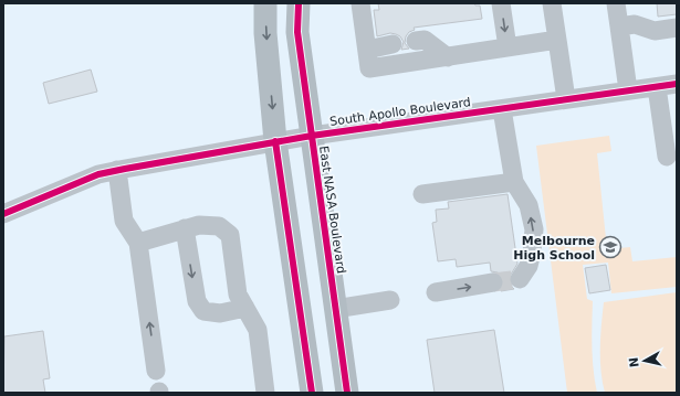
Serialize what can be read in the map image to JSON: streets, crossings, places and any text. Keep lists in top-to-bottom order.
{
  "streets": {
    "main road": ["East NASA Boulevard"],
    "street": ["South Apollo Boulevard"]
  },
  "crossings": [
    ["South Apollo Boulevard", "East NASA Boulevard"]
  ],
  "places": {
    "school or university": ["Melbourne High School"]
  },
  "north": "left"
}
